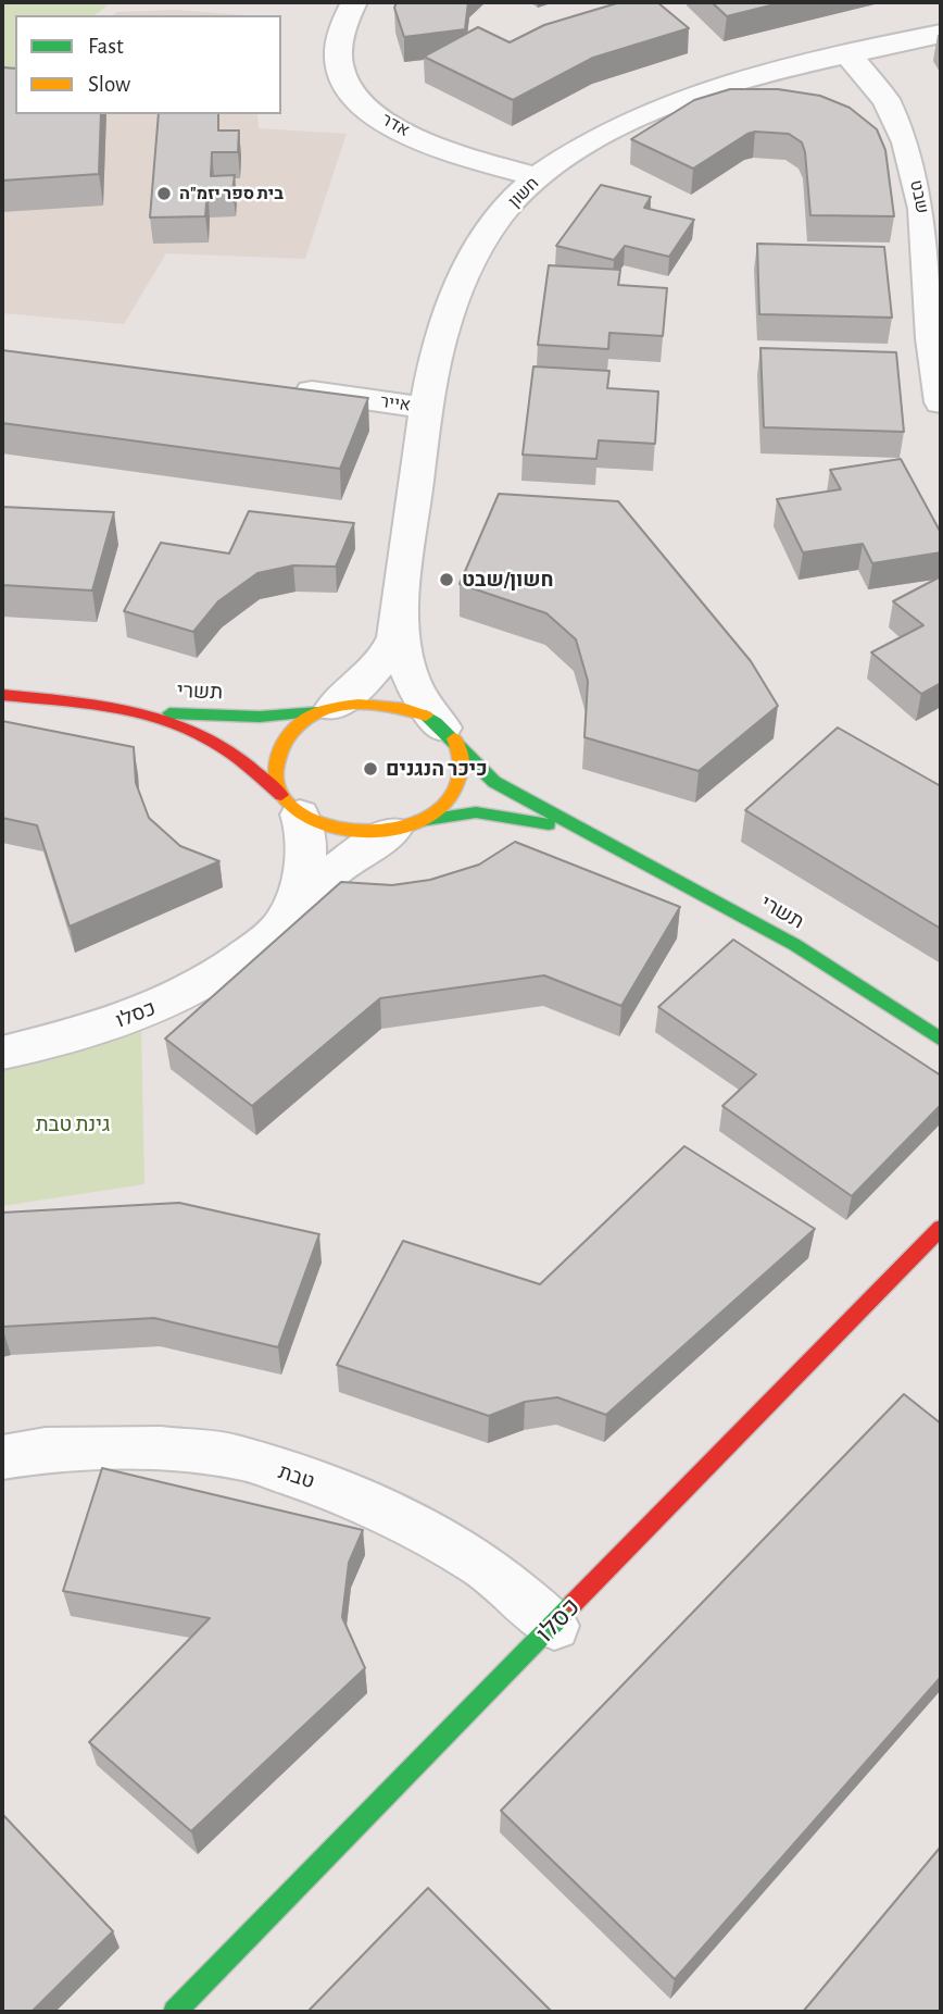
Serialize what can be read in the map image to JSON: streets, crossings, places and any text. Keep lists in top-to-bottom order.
{
  "streets": {
    "street": [
      "אדר",
      "חשון",
      "שבט",
      "אייר",
      "תשרי",
      "כסלו",
      "טבת"
    ]
  },
  "crossings": [
    ["אדר", "חשון"],
    ["חשון", "שבט"],
    ["חשון", "אייר"],
    ["חשון", "תשרי"],
    ["חשון", "כסלו"],
    ["תשרי", "כסלו"],
    ["כסלו", "טבת"]
  ],
  "parks": ["גינת טבת"],
  "places": ["בית ספר יזמ\"ה", "חשון/שבט", "כיכר הנגנים"],
  "legend": ["Fast", "Slow"]
}
